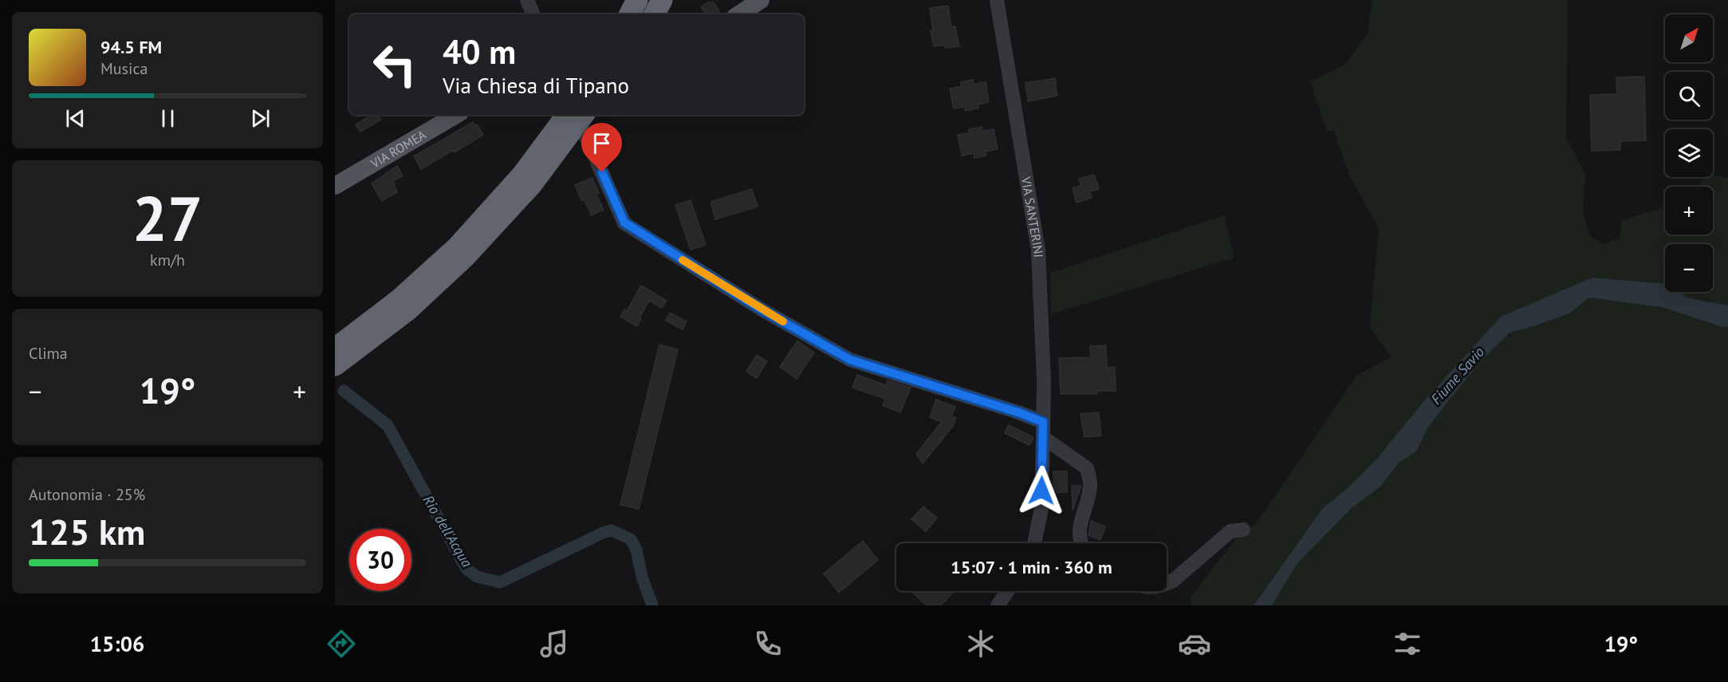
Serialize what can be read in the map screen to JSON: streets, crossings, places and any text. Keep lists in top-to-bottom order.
{
  "streets": {
    "main road": ["VIA ROMEA"],
    "street": ["VIA SANTERINI"]
  },
  "water": ["Fiume Savio", "Rio dell'Acqua"],
  "north": "top right",
  "page": {
    "map_buttons": ["+", "−"],
    "turn": ["40 m", "Via Chiesa di Tipano"],
    "song": ["94.5 FM", "Musica"],
    "tile": [
      ["27", "km/h"],
      "Clima",
      ["Autonomia · 25%", "125 km"]
    ],
    "heat": ["−", "19°", "+"],
    "limit": "30",
    "trip": "15:07 · 1 min · 360 m",
    "tabs": ["15:06", "19°"]
  }
}
